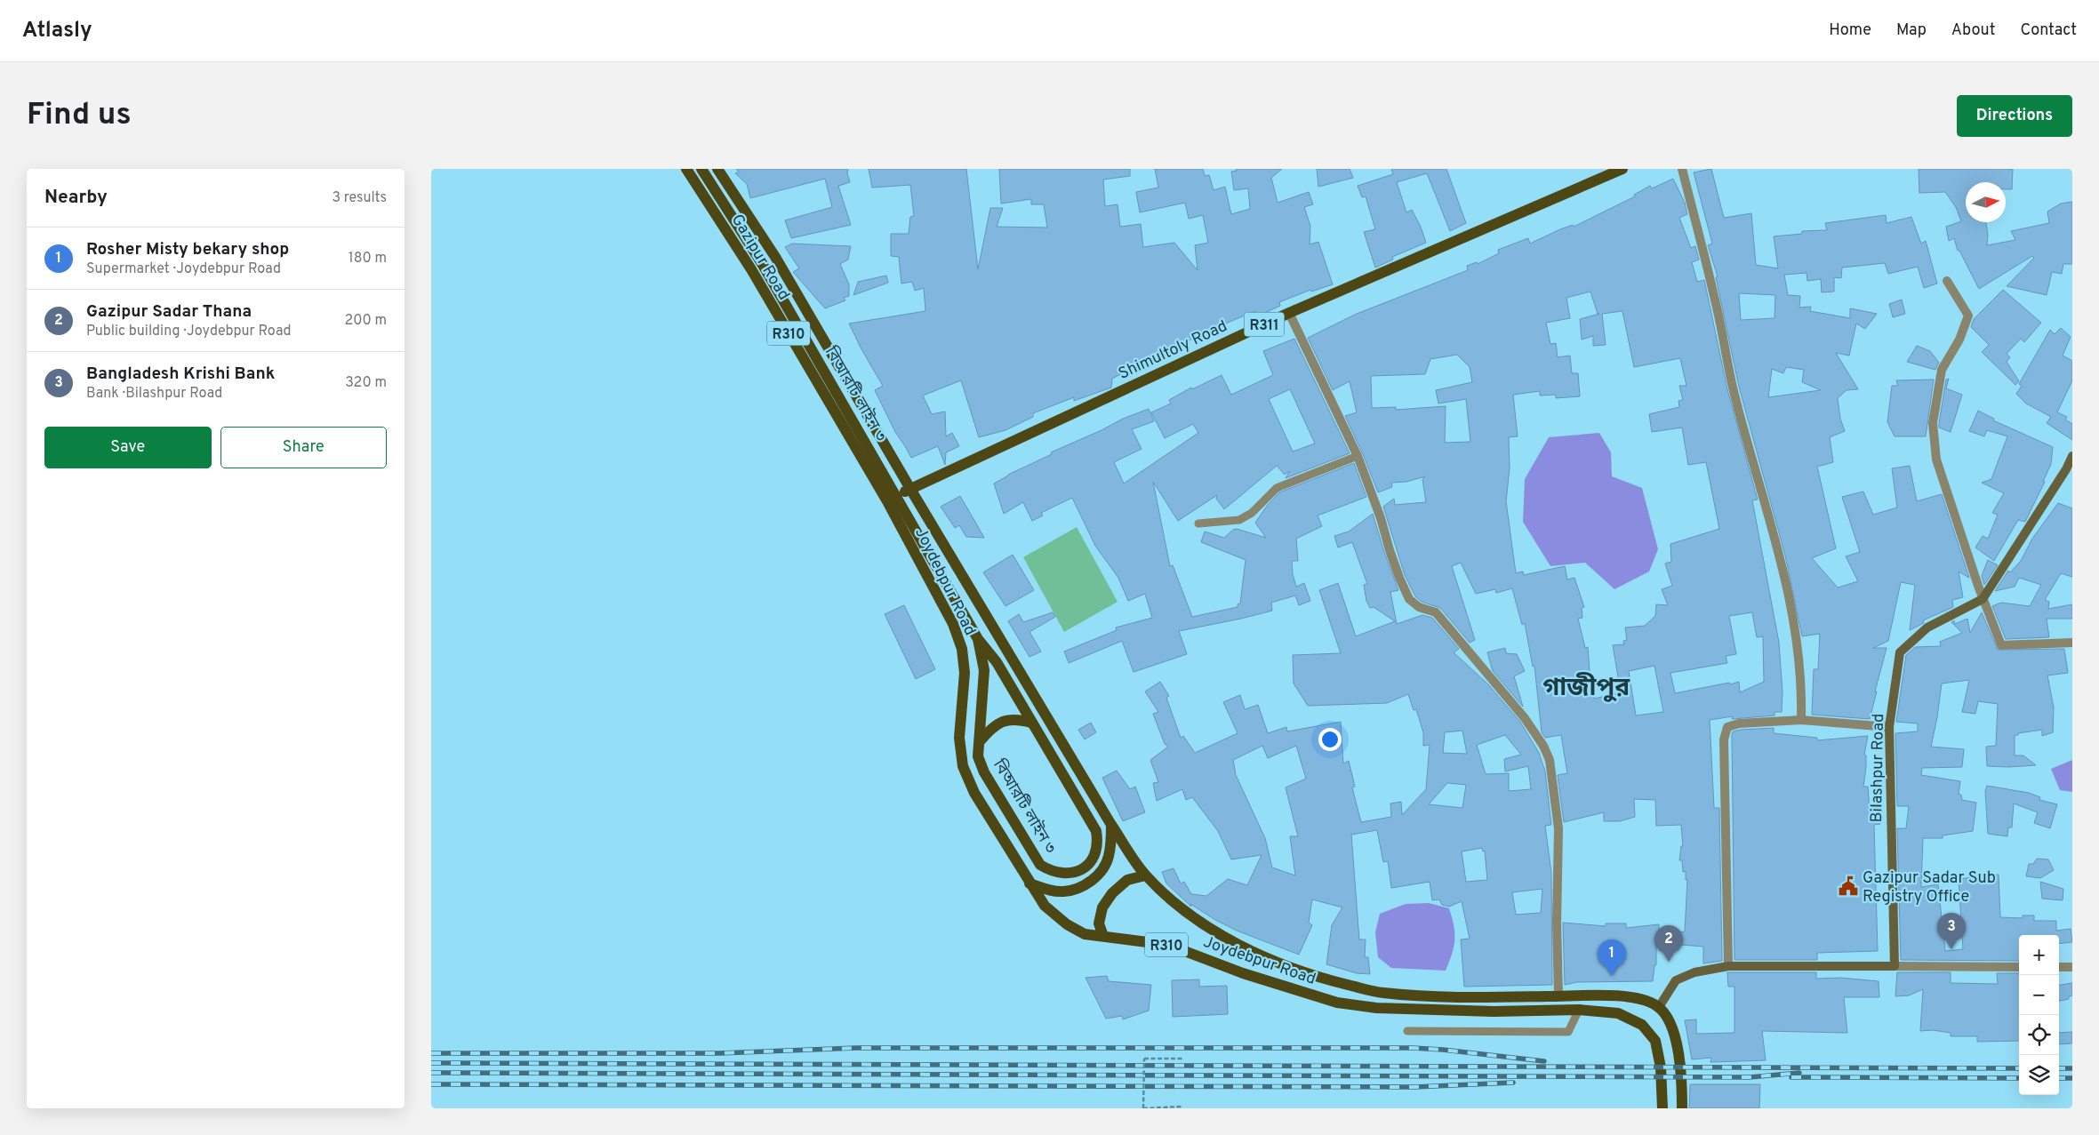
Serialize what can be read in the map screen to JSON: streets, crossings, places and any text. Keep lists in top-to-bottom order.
{
  "streets": {
    "main road": [
      "Gazipur Road",
      "R311",
      "R310",
      "Shimultoly Road",
      "বিআরটি লাইন ৩",
      "Joydebpur Road",
      "Bilashpur Road"
    ]
  },
  "crossings": [
    ["Gazipur Road", "Shimultoly Road"],
    ["Gazipur Road", "বিআরটি লাইন ৩"],
    ["Gazipur Road", "Joydebpur Road"],
    ["Shimultoly Road", "বিআরটি লাইন ৩"],
    ["Shimultoly Road", "Joydebpur Road"],
    ["বিআরটি লাইন ৩", "Joydebpur Road"]
  ],
  "districts": ["গাজীপুর"],
  "places": {
    "public building": ["Gazipur Sadar Sub Registry Office"]
  },
  "north": "right",
  "page": {
    "header": "Atlasly",
    "nav": [
      "Home",
      "Map",
      "About",
      "Contact"
    ],
    "buttons": [
      "Directions",
      ["Save", "Share"]
    ],
    "title": "Find us",
    "heading": ["Nearby", "3 results"],
    "list": [
      {
        "mark": "1",
        "name": "Rosher Misty bekary shop",
        "note": "Supermarket · Joydebpur Road",
        "value": "180 m"
      },
      {
        "mark": "2",
        "name": "Gazipur Sadar Thana",
        "note": "Public building · Joydebpur Road",
        "value": "200 m"
      },
      {
        "mark": "3",
        "name": "Bangladesh Krishi Bank",
        "note": "Bank · Bilashpur Road",
        "value": "320 m"
      }
    ],
    "pins": ["3", "2", "1"],
    "map_buttons": ["+", "−"]
  }
}
